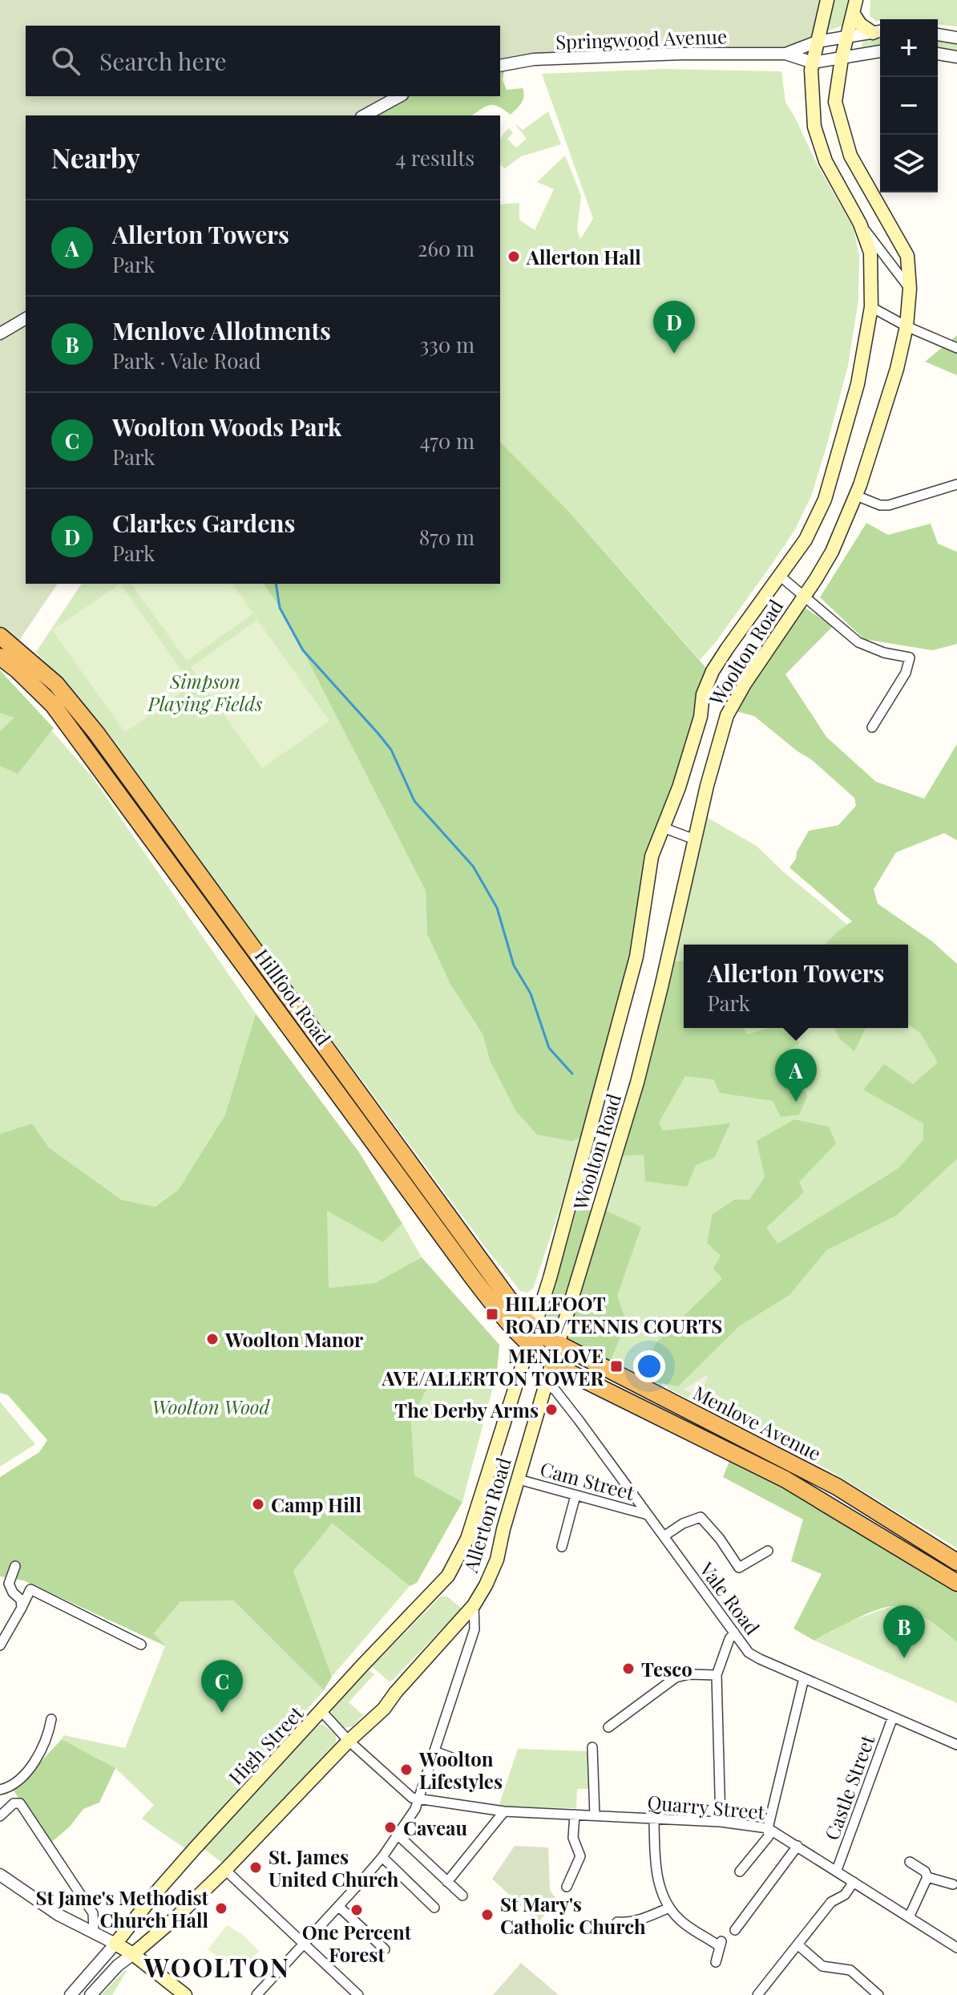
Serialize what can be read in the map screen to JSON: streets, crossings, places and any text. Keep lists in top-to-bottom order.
{
  "streets": {
    "highway": ["Hillfoot Road", "Menlove Avenue"],
    "main road": ["Woolton Road", "Allerton Road", "High Street"],
    "street": [
      "Springwood Avenue",
      "Cam Street",
      "Vale Road",
      "Castle Street",
      "Quarry Street"
    ]
  },
  "crossings": [
    ["Springwood Avenue", "Woolton Road"],
    ["Woolton Road", "Hillfoot Road"],
    ["Woolton Road", "Menlove Avenue"],
    ["Woolton Road", "Allerton Road"],
    ["Hillfoot Road", "Menlove Avenue"],
    ["Hillfoot Road", "Allerton Road"],
    ["Menlove Avenue", "Allerton Road"],
    ["Cam Street", "Allerton Road"],
    ["Cam Street", "Vale Road"],
    ["Allerton Road", "Vale Road"],
    ["Allerton Road", "High Street"],
    ["Allerton Road", "Quarry Street"],
    ["Vale Road", "Castle Street"],
    ["Castle Street", "Quarry Street"]
  ],
  "districts": ["WOOLTON"],
  "parks": ["Simpson Playing Fields", "Woolton Wood"],
  "places": {
    "other": [
      "Allerton Hall",
      "Woolton Manor",
      "The Derby Arms",
      "Camp Hill",
      "Tesco",
      "Woolton Lifestyles",
      "Caveau",
      "St. James United Church",
      "St Jame's Methodist Church Hall",
      "One Percent Forest",
      "St Mary's Catholic Church"
    ],
    "transit": ["HILLFOOT ROAD/TENNIS COURTS", "MENLOVE AVE/ALLERTON TOWER"]
  },
  "page": {
    "map_buttons": ["+", "−"],
    "search": "Search here",
    "heading": ["Nearby", "4 results"],
    "list": [
      {
        "mark": "A",
        "name": "Allerton Towers",
        "note": "Park",
        "value": "260 m"
      },
      {
        "mark": "B",
        "name": "Menlove Allotments",
        "note": "Park · Vale Road",
        "value": "330 m"
      },
      {
        "mark": "C",
        "name": "Woolton Woods Park",
        "note": "Park",
        "value": "470 m"
      },
      {
        "mark": "D",
        "name": "Clarkes Gardens",
        "note": "Park",
        "value": "870 m"
      }
    ],
    "pins": [
      "D",
      "A",
      "B",
      "C"
    ],
    "popup": ["Allerton Towers", "Park"]
  }
}
